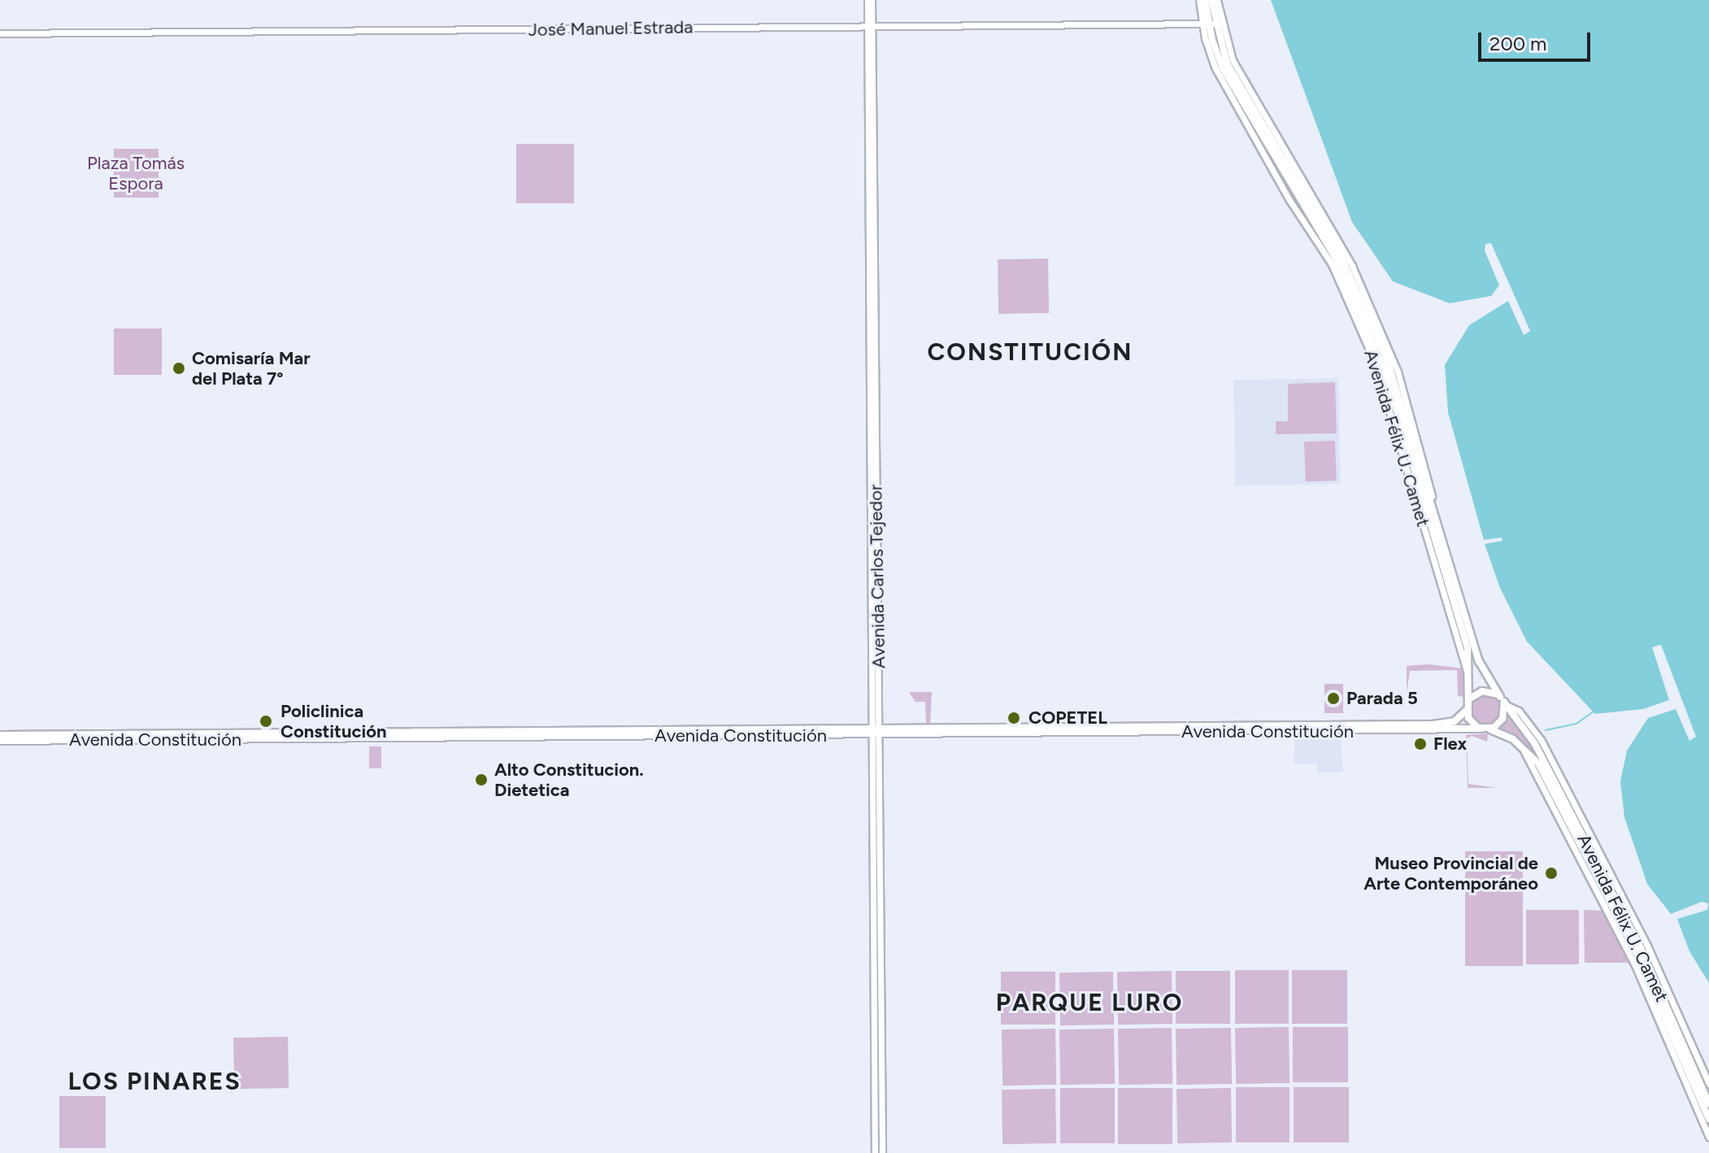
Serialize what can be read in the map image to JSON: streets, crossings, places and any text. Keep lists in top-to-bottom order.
{
  "streets": {
    "main road": [
      "José Manuel Estrada",
      "Avenida Félix U. Camet",
      "Avenida Carlos Tejedor",
      "Avenida Constitución"
    ]
  },
  "crossings": [
    ["José Manuel Estrada", "Avenida Félix U. Camet"],
    ["José Manuel Estrada", "Avenida Carlos Tejedor"],
    ["Avenida Félix U. Camet", "Avenida Constitución"],
    ["Avenida Carlos Tejedor", "Avenida Constitución"]
  ],
  "districts": ["CONSTITUCIÓN", "PARQUE LURO", "LOS PINARES"],
  "parks": ["Plaza Tomás Espora"],
  "places": [
    "Comisaría Mar del Plata 7°",
    "Parada 5",
    "COPETEL",
    "Policlinica Constitución",
    "Flex",
    "Alto Constitucion. Dietetica",
    "Museo Provincial de Arte Contemporáneo"
  ],
  "scale_bar": "200 m"
}
